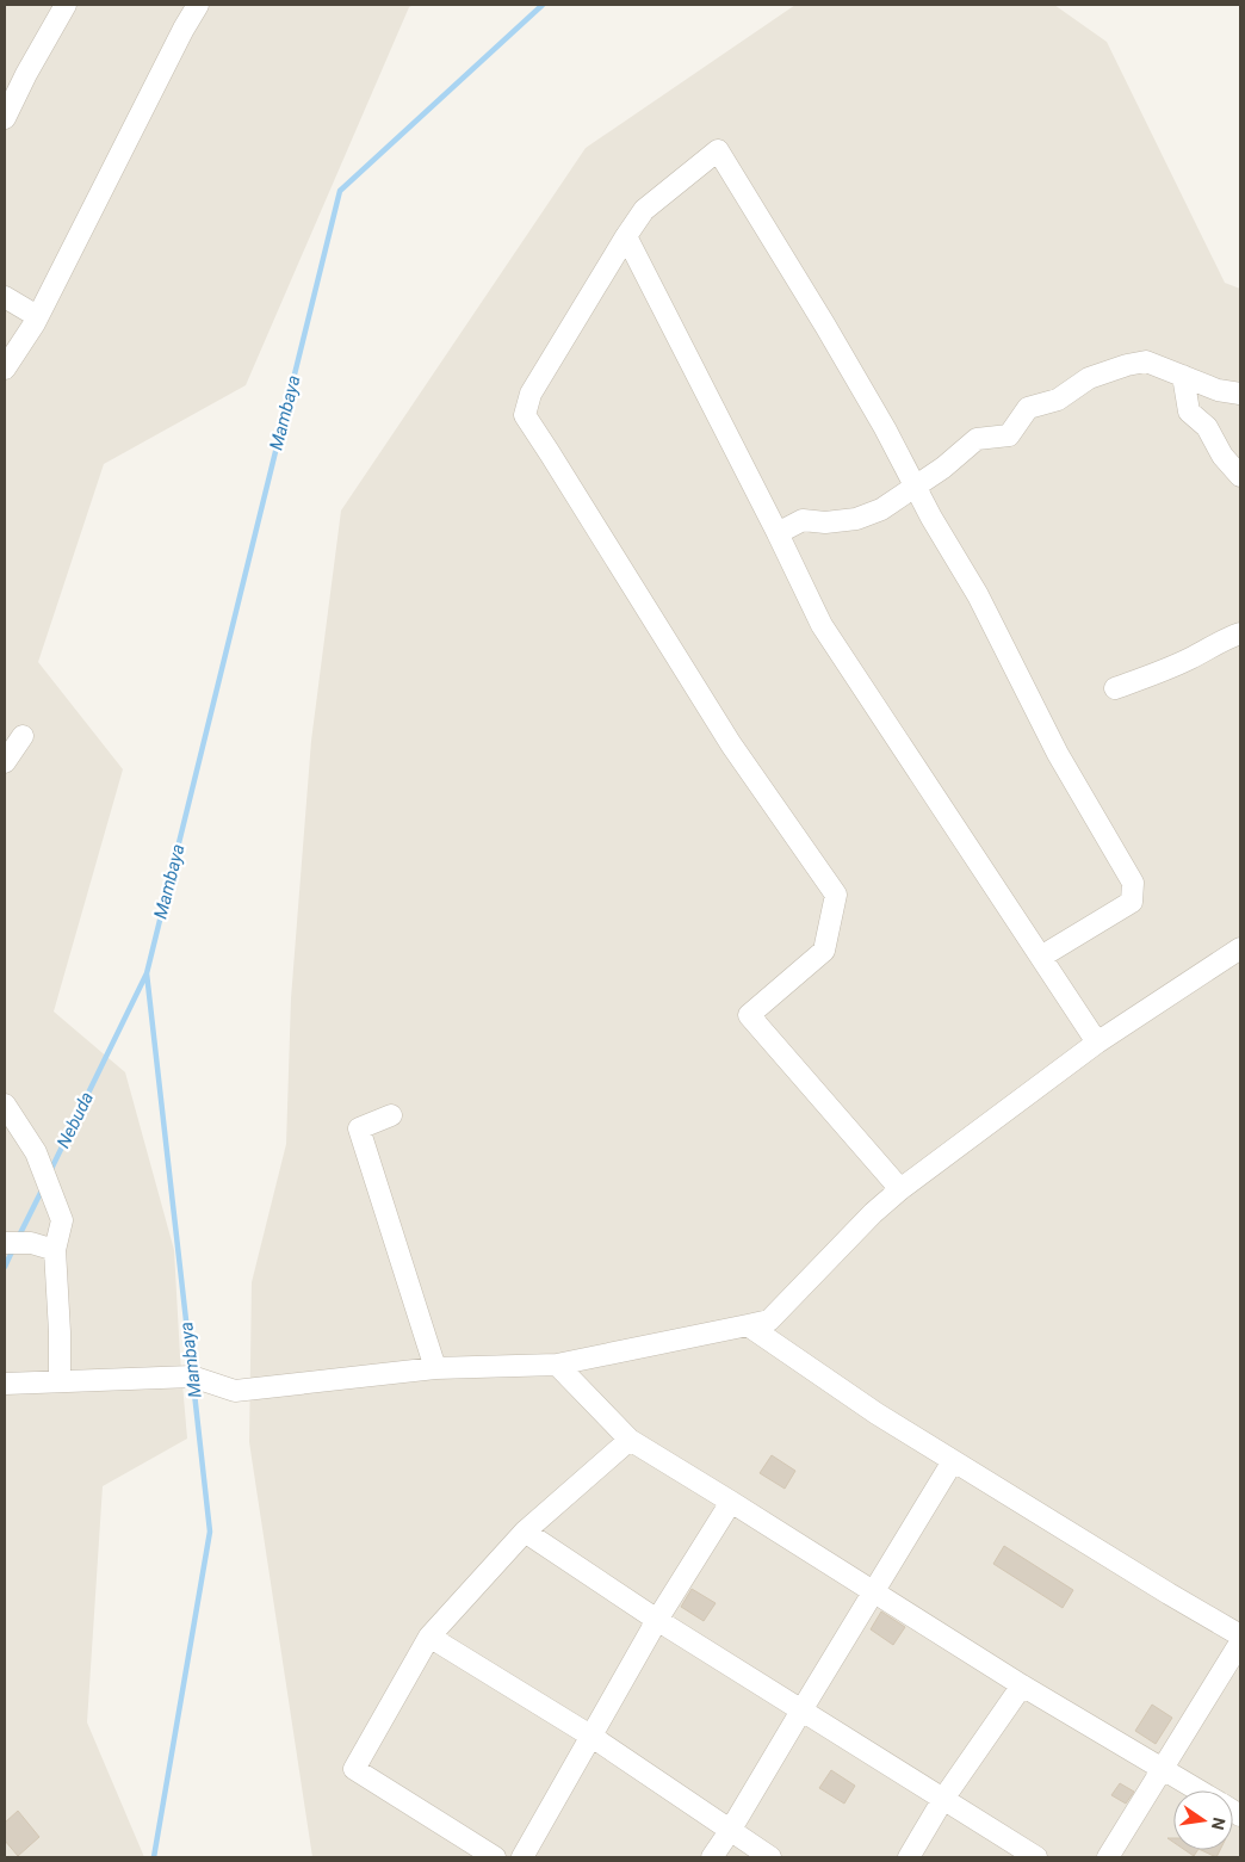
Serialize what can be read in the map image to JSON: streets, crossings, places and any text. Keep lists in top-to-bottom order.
{
  "water": ["Mambaya", "Nebuda"],
  "north": "right"
}
